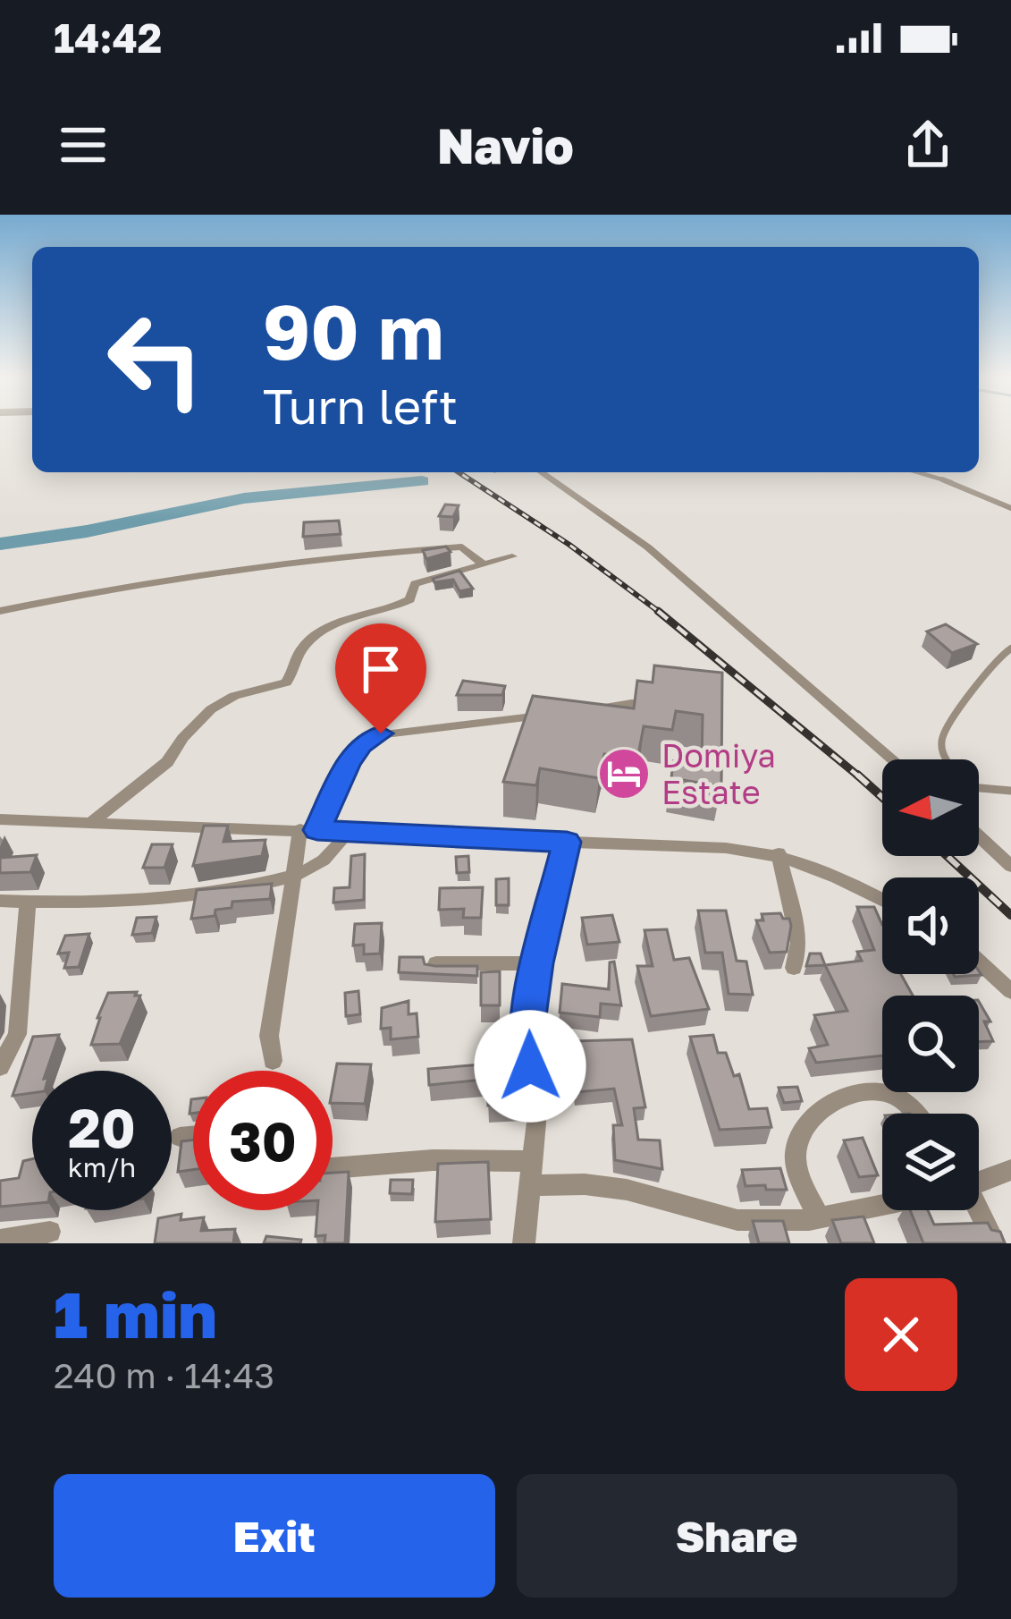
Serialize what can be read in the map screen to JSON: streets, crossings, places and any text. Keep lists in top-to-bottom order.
{
  "places": {
    "hotel": ["Domiya Estate"]
  },
  "north": "left",
  "page": {
    "status": "14:42",
    "header": "Navio",
    "turn": ["90 m", "Turn left"],
    "speed": "20 km/h",
    "limit": "30",
    "heading": ["1 min", "240 m · 14:43"],
    "buttons": ["Exit", "Share"]
  }
}
